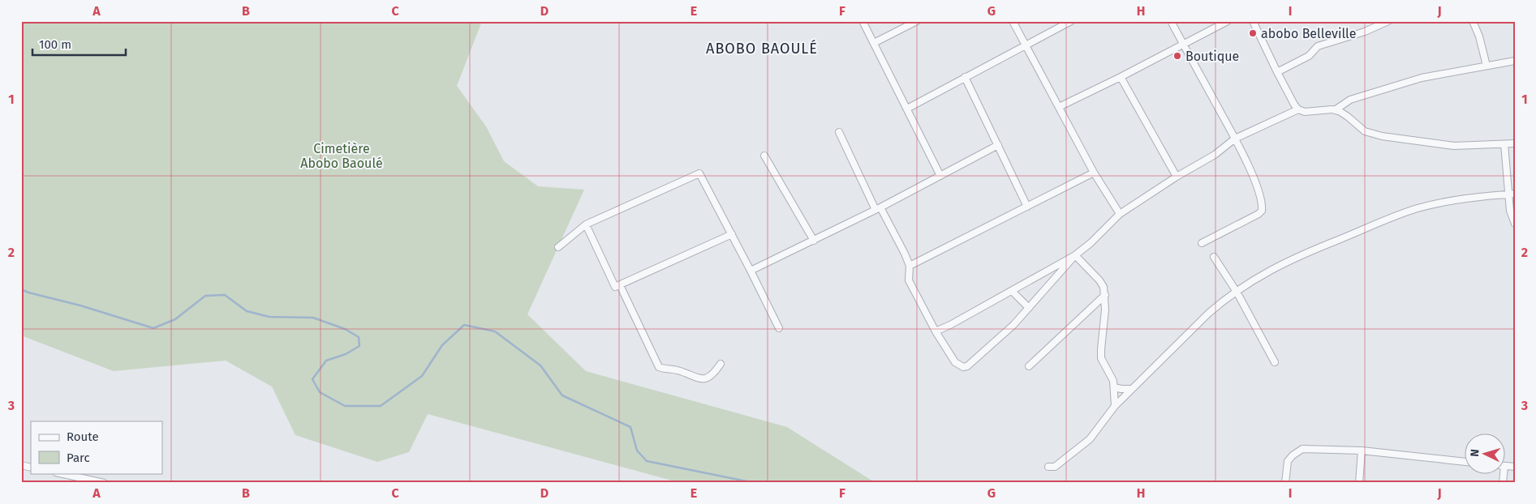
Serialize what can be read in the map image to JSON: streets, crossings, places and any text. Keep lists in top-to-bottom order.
{
  "districts": ["ABOBO BAOULÉ"],
  "parks": ["Cimetière Abobo Baoulé"],
  "places": ["abobo Belleville", "Boutique"],
  "legend": ["Route", "Parc"],
  "scale_bar": "100 m",
  "north": "left",
  "grid": {
    "columns": [
      "A",
      "B",
      "C",
      "D",
      "E",
      "F",
      "G",
      "H",
      "I",
      "J"
    ],
    "rows": ["1", "2", "3"]
  }
}
